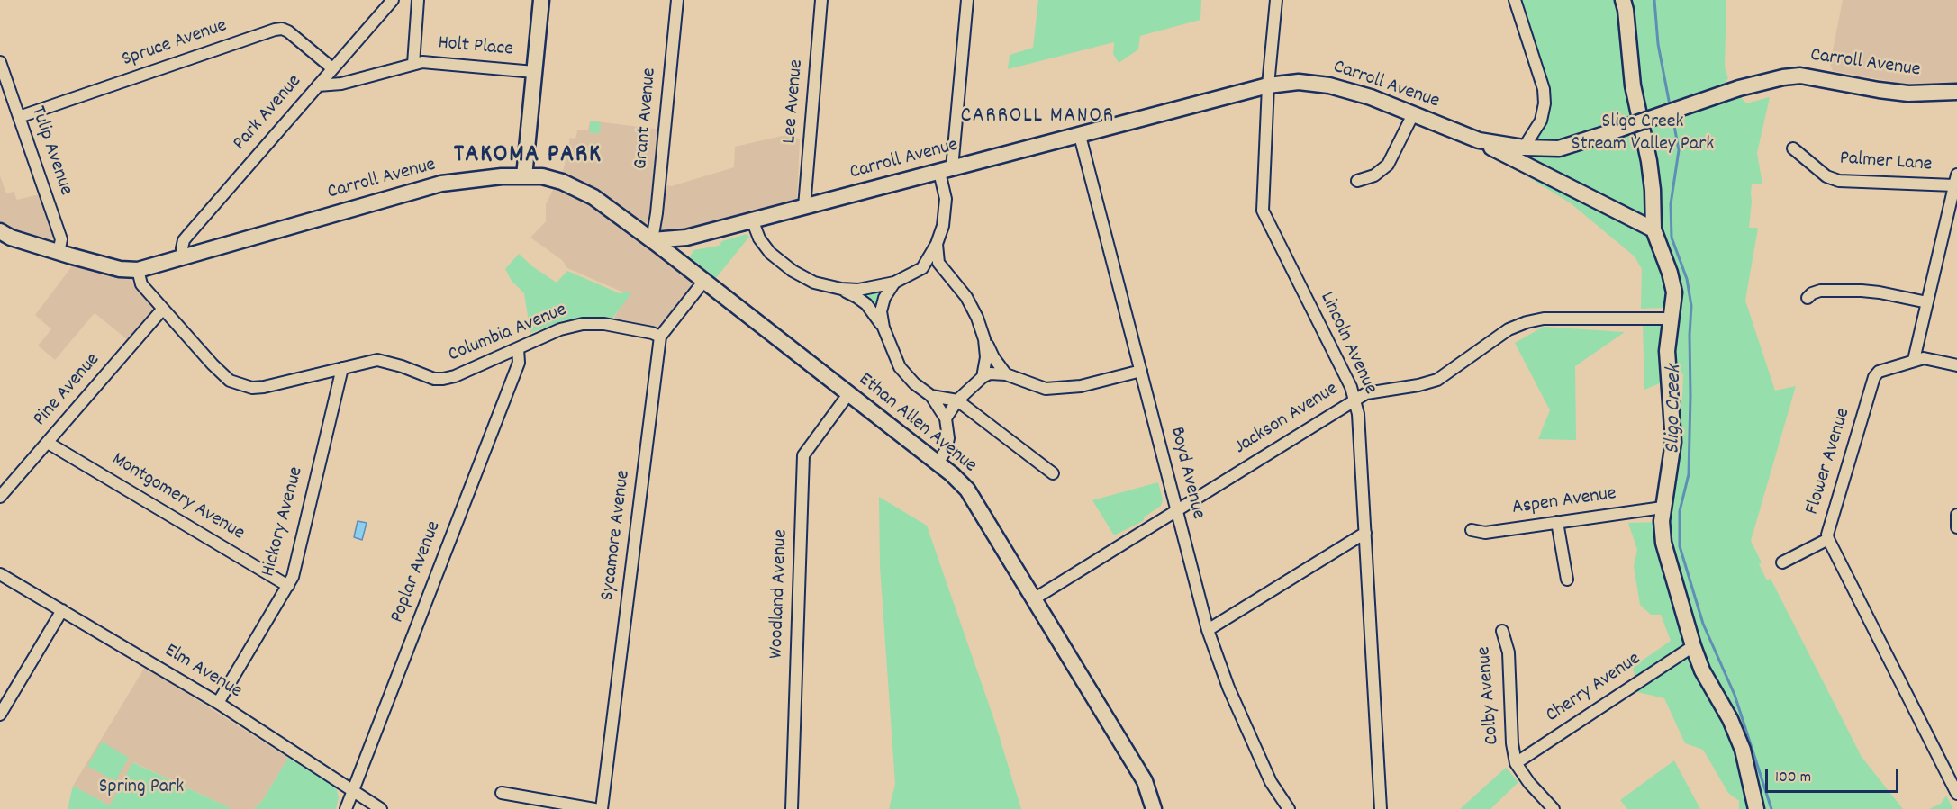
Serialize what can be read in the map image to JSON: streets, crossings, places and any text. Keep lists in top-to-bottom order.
{
  "streets": {
    "main road": ["Carroll Avenue", "Ethan Allen Avenue"],
    "street": [
      "Spruce Avenue",
      "Holt Place",
      "Lee Avenue",
      "Park Avenue",
      "Grant Avenue",
      "Tulip Avenue",
      "Palmer Lane",
      "Columbia Avenue",
      "Lincoln Avenue",
      "Pine Avenue",
      "Jackson Avenue",
      "Flower Avenue",
      "Boyd Avenue",
      "Montgomery Avenue",
      "Aspen Avenue",
      "Hickory Avenue",
      "Sycamore Avenue",
      "Poplar Avenue",
      "Woodland Avenue",
      "Elm Avenue",
      "Cherry Avenue",
      "Colby Avenue"
    ]
  },
  "crossings": [
    ["Spruce Avenue", "Park Avenue"],
    ["Spruce Avenue", "Tulip Avenue"],
    ["Holt Place", "Park Avenue"],
    ["Carroll Avenue", "Lee Avenue"],
    ["Carroll Avenue", "Park Avenue"],
    ["Carroll Avenue", "Grant Avenue"],
    ["Carroll Avenue", "Tulip Avenue"],
    ["Carroll Avenue", "Columbia Avenue"],
    ["Carroll Avenue", "Lincoln Avenue"],
    ["Carroll Avenue", "Ethan Allen Avenue"],
    ["Carroll Avenue", "Boyd Avenue"],
    ["Grant Avenue", "Ethan Allen Avenue"],
    ["Columbia Avenue", "Pine Avenue"],
    ["Columbia Avenue", "Hickory Avenue"],
    ["Columbia Avenue", "Sycamore Avenue"],
    ["Columbia Avenue", "Poplar Avenue"],
    ["Lincoln Avenue", "Jackson Avenue"],
    ["Pine Avenue", "Montgomery Avenue"],
    ["Jackson Avenue", "Ethan Allen Avenue"],
    ["Jackson Avenue", "Boyd Avenue"],
    ["Ethan Allen Avenue", "Woodland Avenue"],
    ["Montgomery Avenue", "Hickory Avenue"],
    ["Hickory Avenue", "Elm Avenue"],
    ["Poplar Avenue", "Elm Avenue"],
    ["Cherry Avenue", "Colby Avenue"]
  ],
  "districts": ["CARROLL MANOR", "TAKOMA PARK"],
  "water": ["Sligo Creek"],
  "parks": ["Sligo Creek Stream Valley Park", "Spring Park"],
  "scale_bar": "100 m"
}
